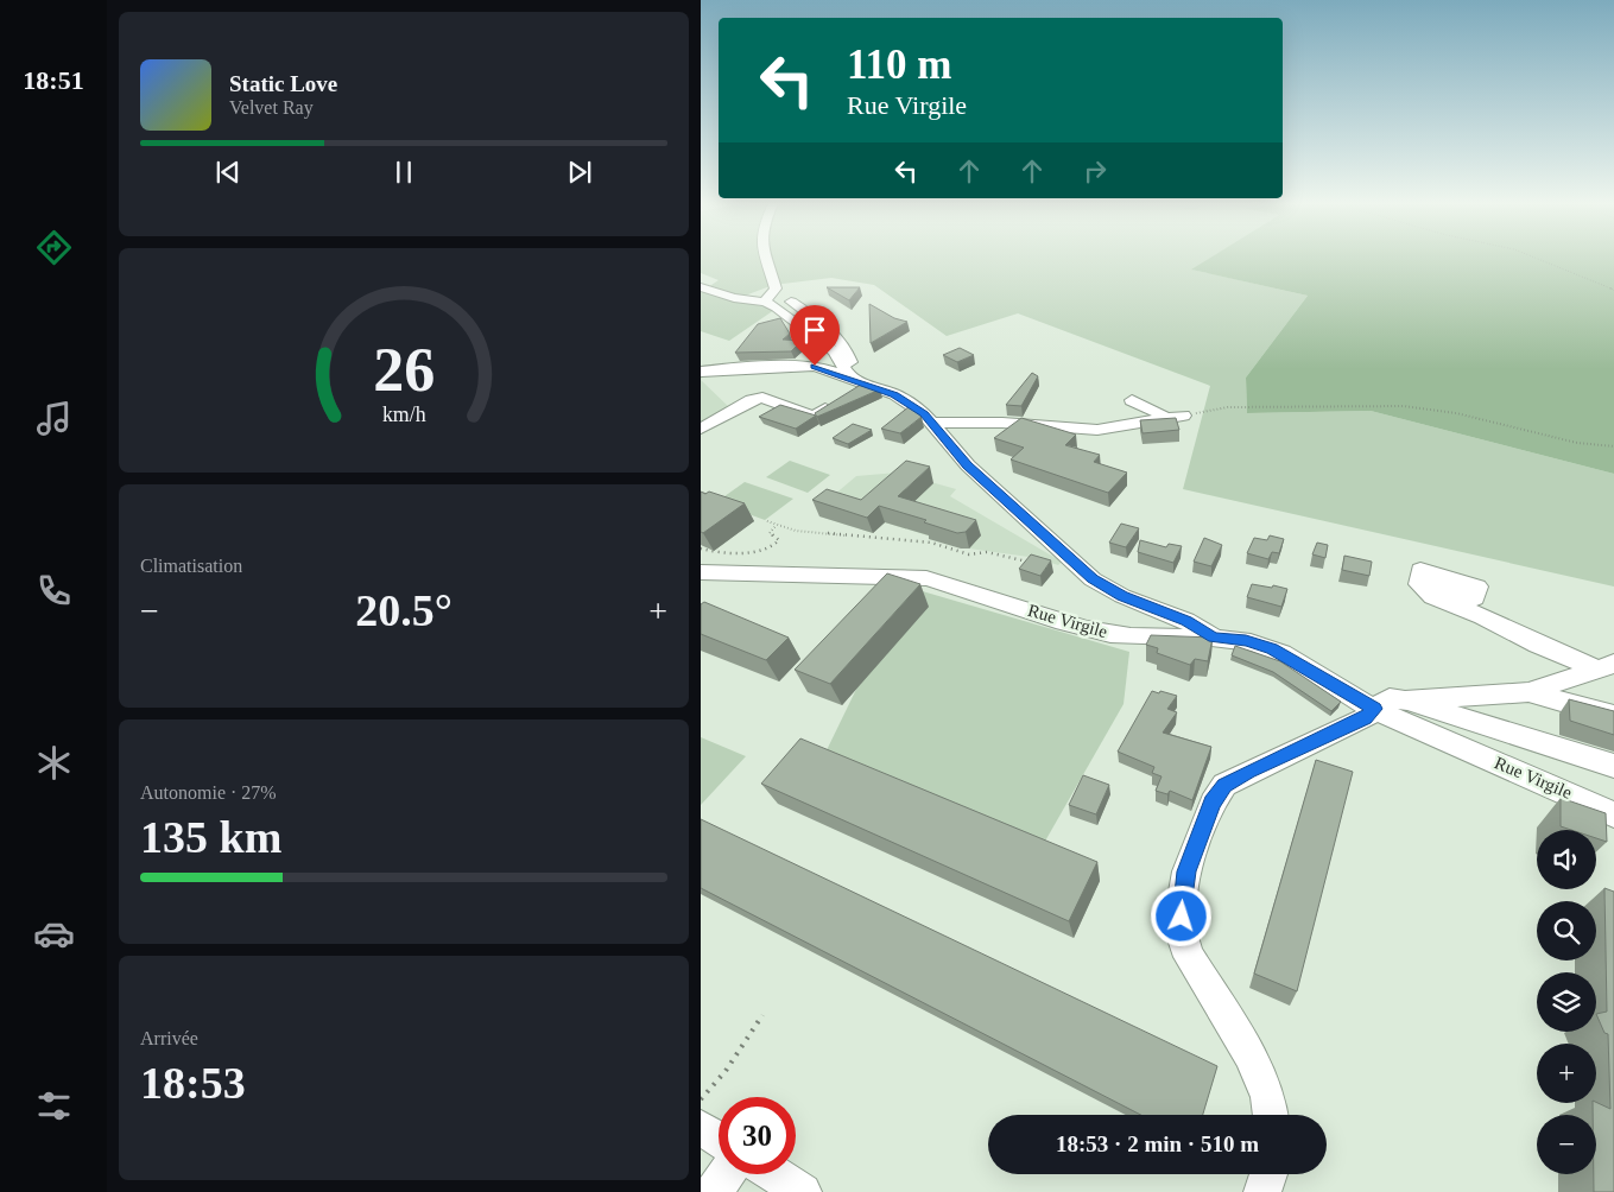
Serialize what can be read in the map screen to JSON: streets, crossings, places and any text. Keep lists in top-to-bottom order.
{
  "streets": {
    "street": ["Rue Virgile"]
  },
  "page": {
    "tabs": "18:51",
    "turn": ["110 m", "Rue Virgile"],
    "song": ["Static Love", "Velvet Ray"],
    "tile": [
      "Climatisation",
      ["Autonomie · 27%", "135 km"],
      ["Arrivée", "18:53"]
    ],
    "heat": ["−", "20.5°", "+"],
    "map_buttons": ["+", "−"],
    "limit": "30",
    "trip": "18:53 · 2 min · 510 m",
    "gauge": ["26", "km/h"]
  }
}
